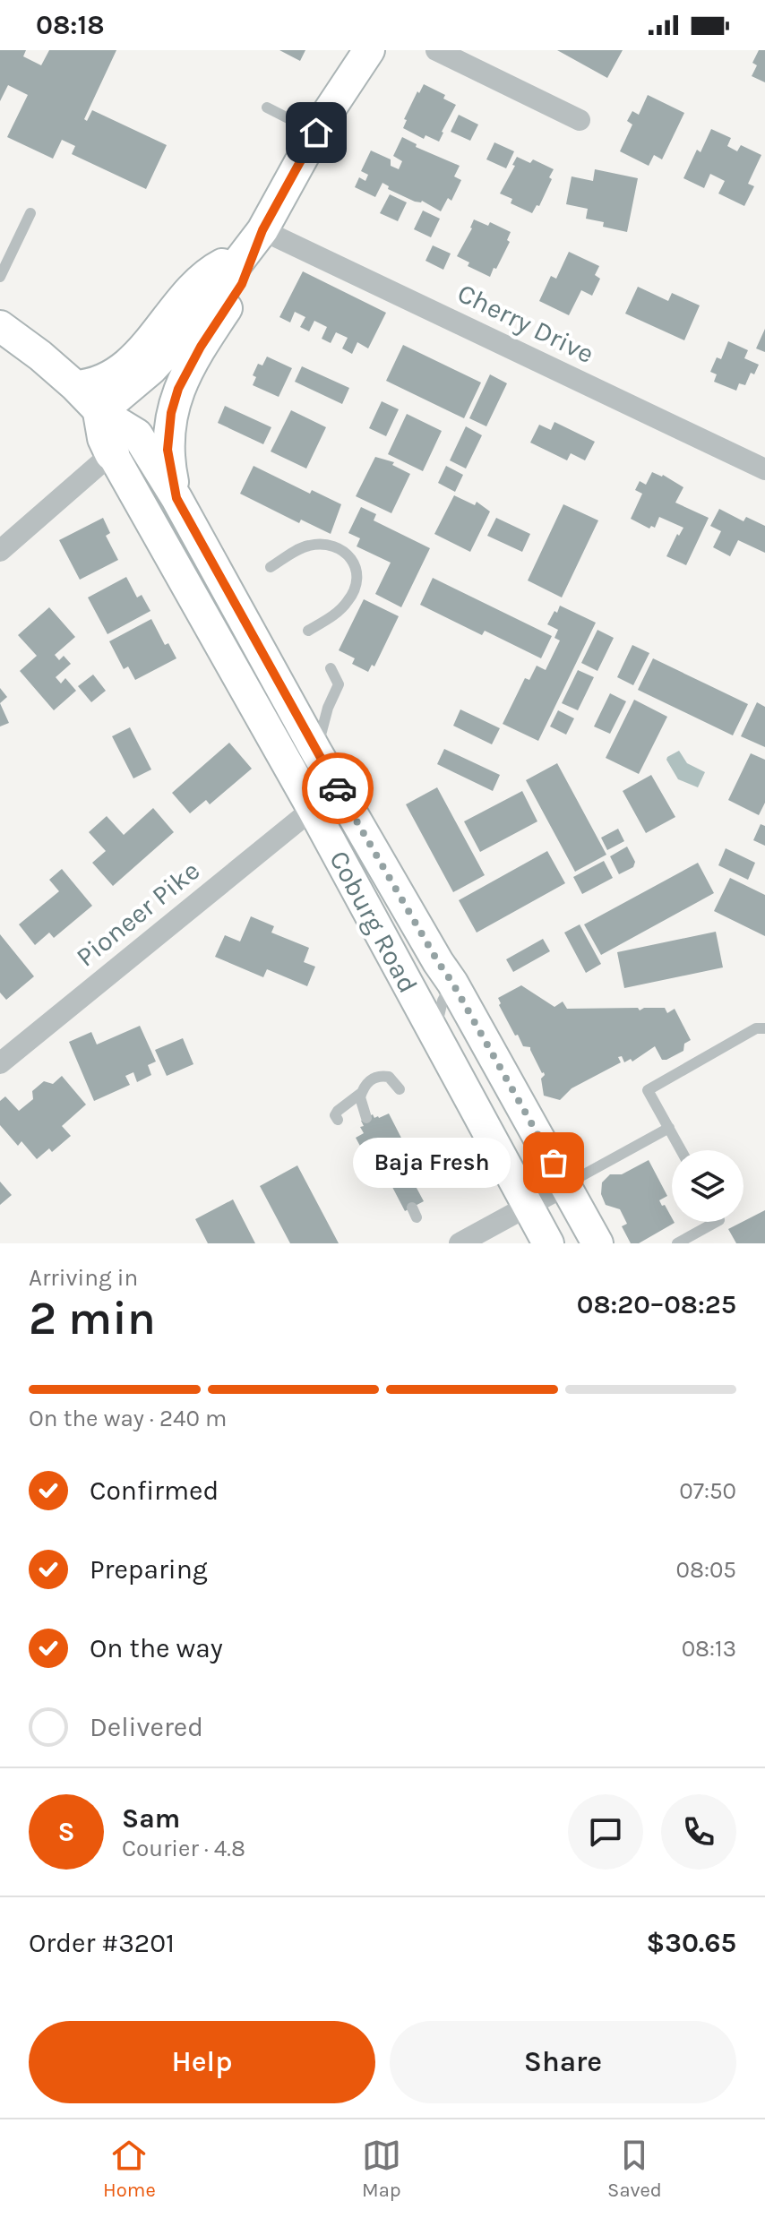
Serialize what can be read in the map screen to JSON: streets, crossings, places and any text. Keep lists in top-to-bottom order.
{
  "streets": {
    "main road": ["Coburg Road"],
    "street": ["Cherry Drive", "Pioneer Pike"]
  },
  "crossings": [
    ["Pioneer Pike", "Coburg Road"]
  ],
  "places": ["Baja Fresh"],
  "page": {
    "status": "08:18",
    "bubble": "Baja Fresh",
    "heading": ["2 min", "Arriving in", "08:20–08:25"],
    "panel": [
      "Sam",
      "Courier · 4.8",
      "Order #3201",
      "$30.65"
    ],
    "bar": "On the way · 240 m",
    "list": [
      ["Confirmed", "07:50"],
      ["Preparing", "08:05"],
      ["On the way", "08:13"],
      "Delivered"
    ],
    "round": "S",
    "buttons": ["Help", "Share"],
    "tabs": ["Home", "Map", "Saved"]
  }
}
